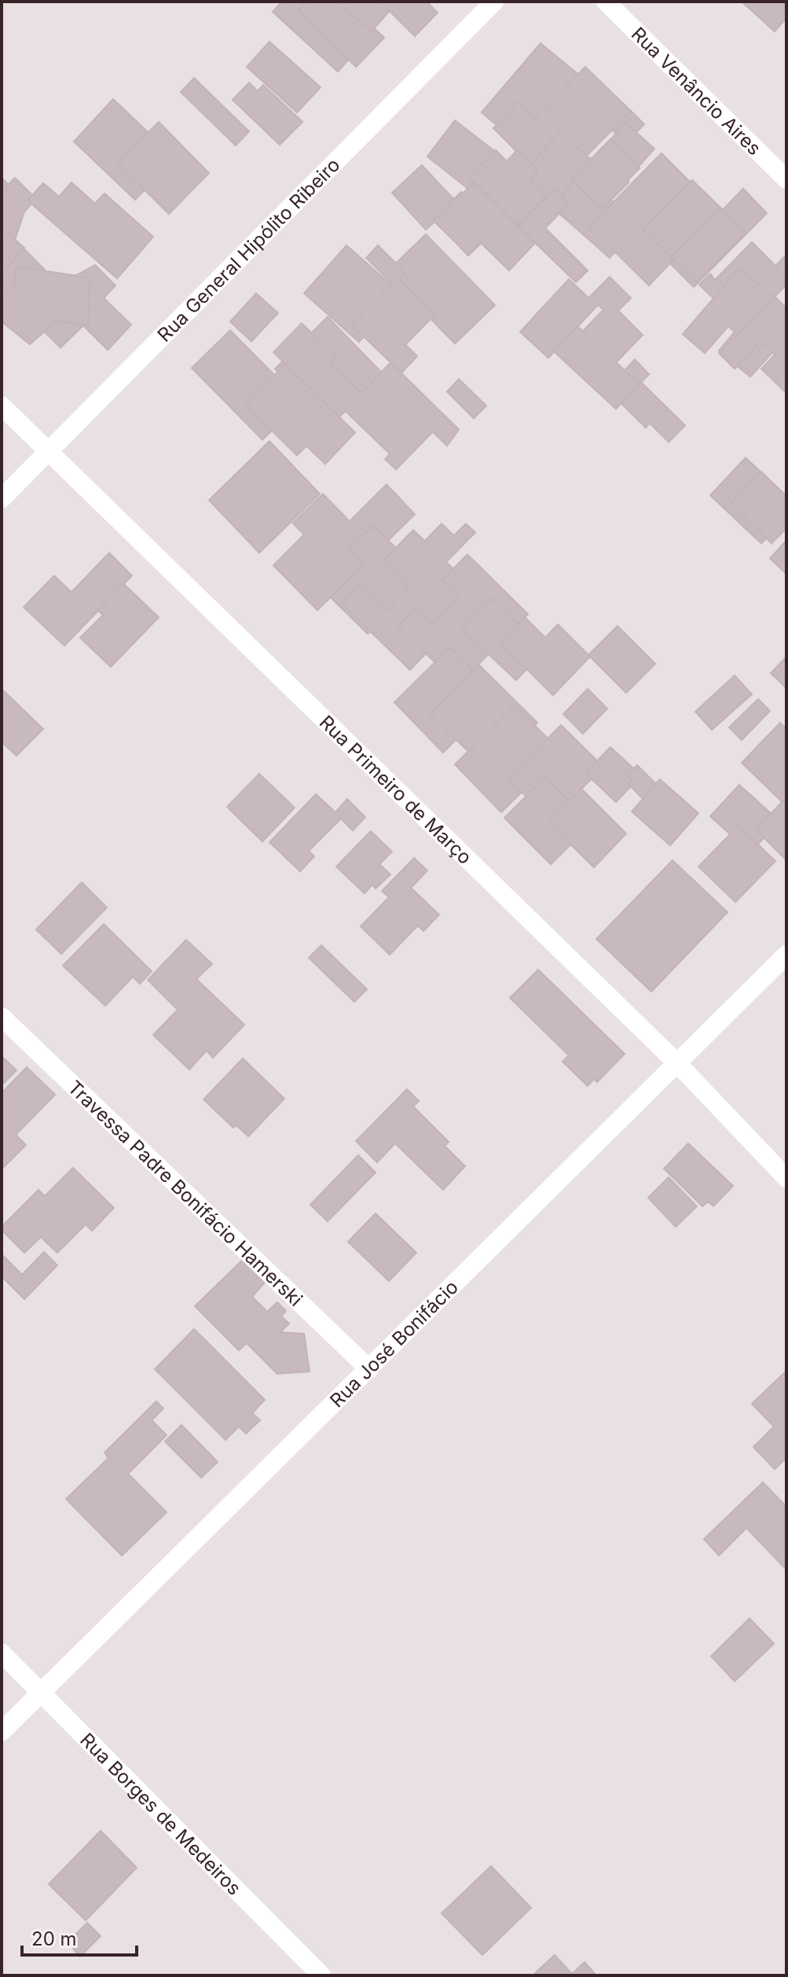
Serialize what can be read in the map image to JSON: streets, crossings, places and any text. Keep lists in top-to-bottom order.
{
  "streets": {
    "street": [
      "Rua Venâncio Aires",
      "Rua General Hipólito Ribeiro",
      "Rua Primeiro de Março",
      "Travessa Padre Bonifácio Hamerski",
      "Rua José Bonifácio",
      "Rua Borges de Medeiros"
    ]
  },
  "crossings": [
    ["Rua General Hipólito Ribeiro", "Rua Primeiro de Março"],
    ["Rua Primeiro de Março", "Rua José Bonifácio"],
    ["Travessa Padre Bonifácio Hamerski", "Rua José Bonifácio"],
    ["Rua José Bonifácio", "Rua Borges de Medeiros"]
  ],
  "scale_bar": "20 m"
}
